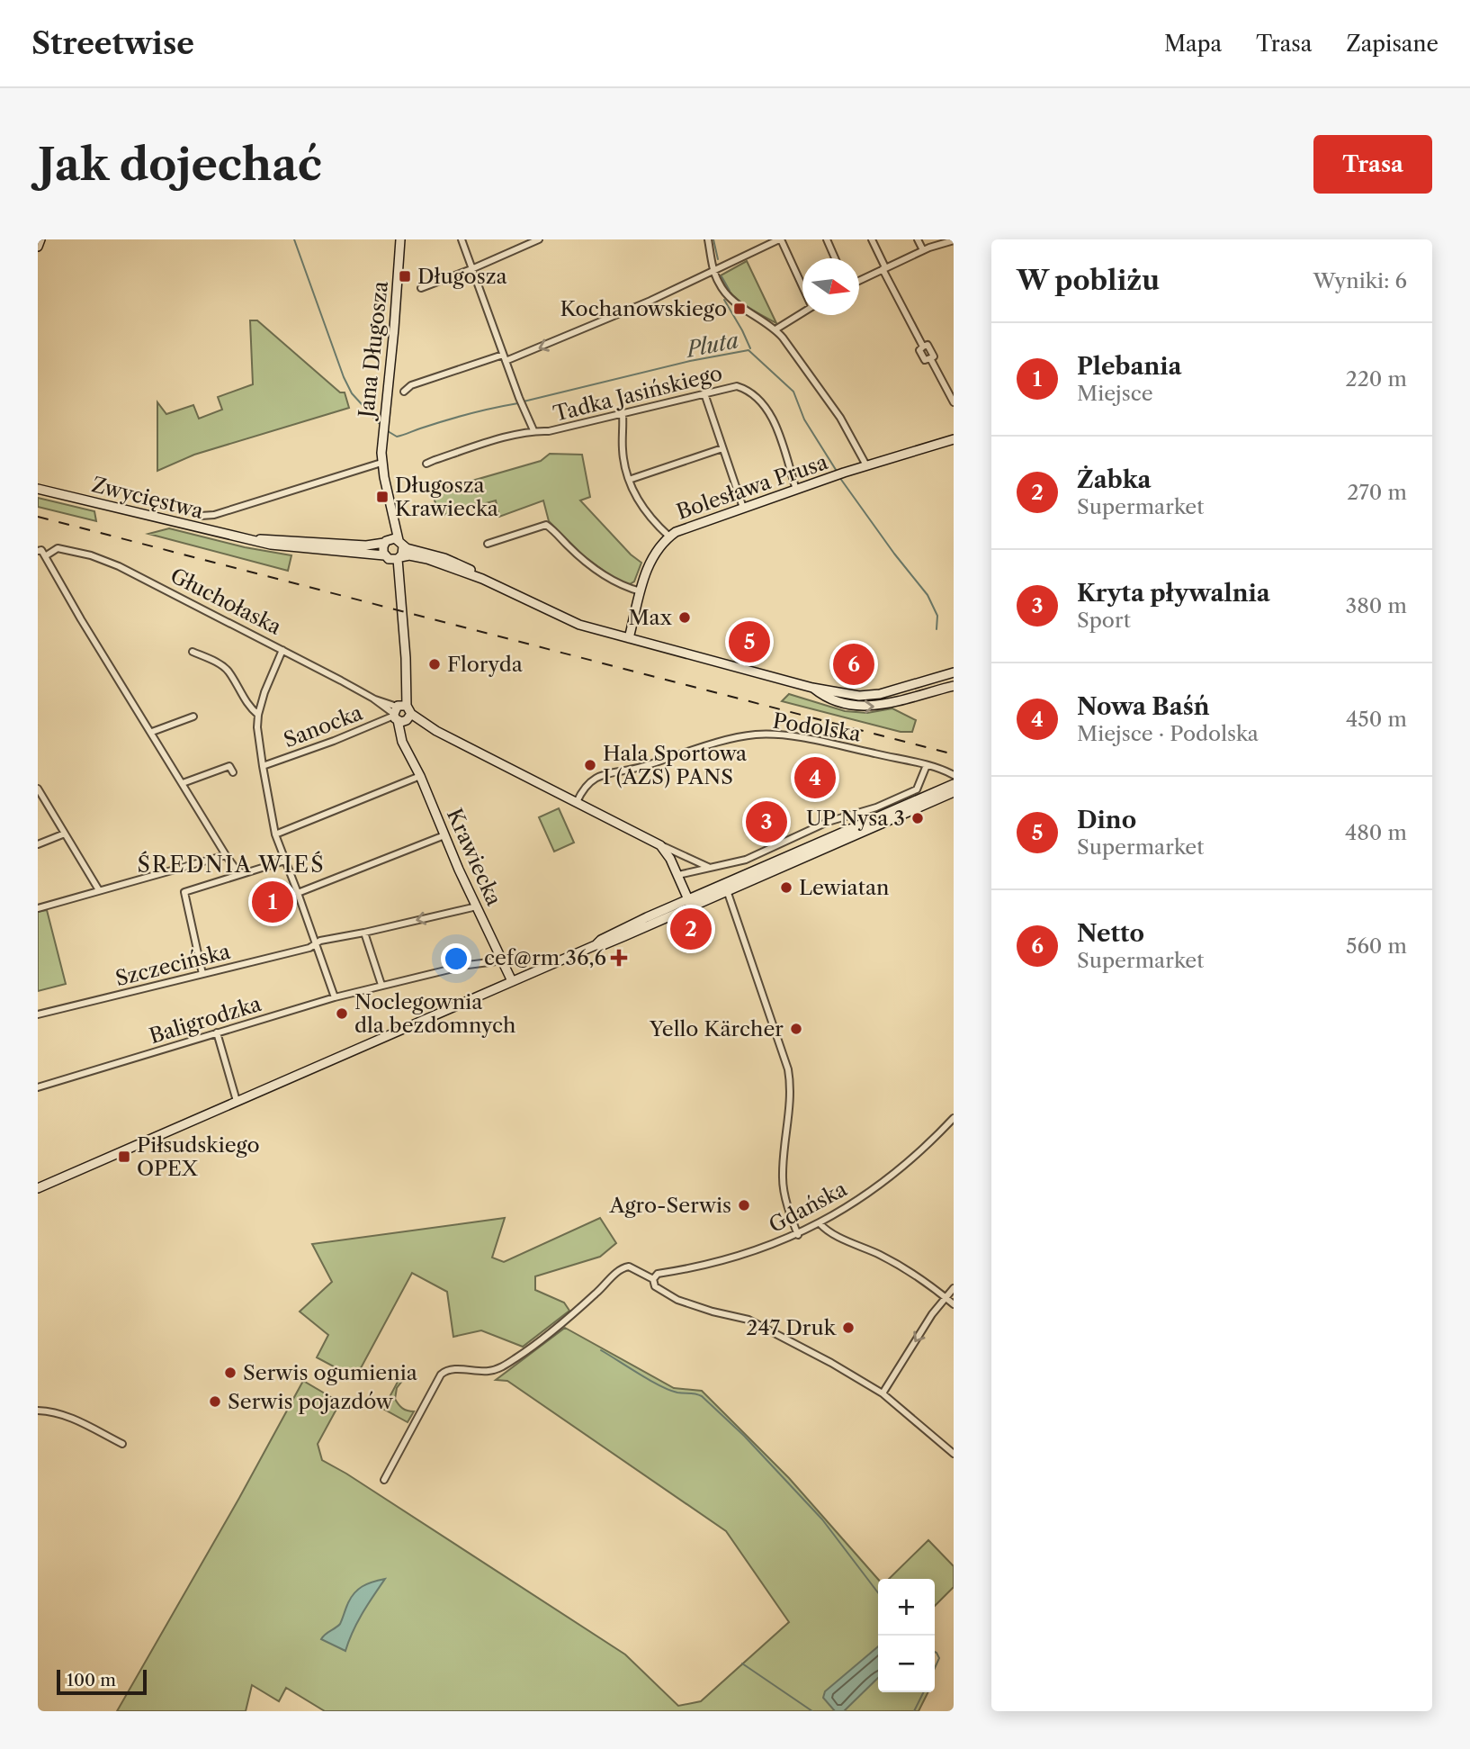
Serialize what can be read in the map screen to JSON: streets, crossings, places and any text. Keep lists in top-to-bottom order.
{
  "streets": {
    "main road": [
      "Jana Długosza",
      "Bolesława Prusa",
      "Zwycięstwa",
      "Głuchołaska",
      "Krawiecka"
    ],
    "street": [
      "Tadka Jasińskiego",
      "Sanocka",
      "Podolska",
      "Szczecińska",
      "Baligrodzka",
      "Gdańska"
    ]
  },
  "crossings": [
    ["Tadka Jasińskiego", "Bolesława Prusa"],
    ["Głuchołaska", "Sanocka"],
    ["Głuchołaska", "Podolska"],
    ["Głuchołaska", "Krawiecka"],
    ["Sanocka", "Krawiecka"],
    ["Krawiecka", "Szczecińska"],
    ["Krawiecka", "Baligrodzka"]
  ],
  "districts": ["ŚREDNIA WIEŚ"],
  "water": ["Pluta"],
  "places": {
    "transit": [
      "Długosza",
      "Kochanowskiego",
      "Długosza Krawiecka",
      "Piłsudskiego OPEX"
    ],
    "other": [
      "Max",
      "Floryda",
      "Hala Sportowa I (AZS) PANS",
      "UP Nysa 3",
      "Lewiatan",
      "Noclegownia dla bezdomnych",
      "Yello Kärcher",
      "Agro-Serwis",
      "247 Druk",
      "Serwis ogumienia",
      "Serwis pojazdów"
    ],
    "health": ["cef@rm 36,6"]
  },
  "scale_bar": "100 m",
  "north": "right",
  "page": {
    "header": "Streetwise",
    "nav": ["Mapa", "Trasa", "Zapisane"],
    "buttons": "Trasa",
    "title": "Jak dojechać",
    "heading": ["W pobliżu", "Wyniki: 6"],
    "list": [
      {
        "mark": "1",
        "name": "Plebania",
        "note": "Miejsce",
        "value": "220 m"
      },
      {
        "mark": "2",
        "name": "Żabka",
        "note": "Supermarket",
        "value": "270 m"
      },
      {
        "mark": "3",
        "name": "Kryta pływalnia",
        "note": "Sport",
        "value": "380 m"
      },
      {
        "mark": "4",
        "name": "Nowa Baśń",
        "note": "Miejsce · Podolska",
        "value": "450 m"
      },
      {
        "mark": "5",
        "name": "Dino",
        "note": "Supermarket",
        "value": "480 m"
      },
      {
        "mark": "6",
        "name": "Netto",
        "note": "Supermarket",
        "value": "560 m"
      }
    ],
    "pins": [
      "5",
      "6",
      "4",
      "3",
      "1",
      "2"
    ],
    "map_buttons": ["+", "−"],
    "scale": "100 m"
  }
}
